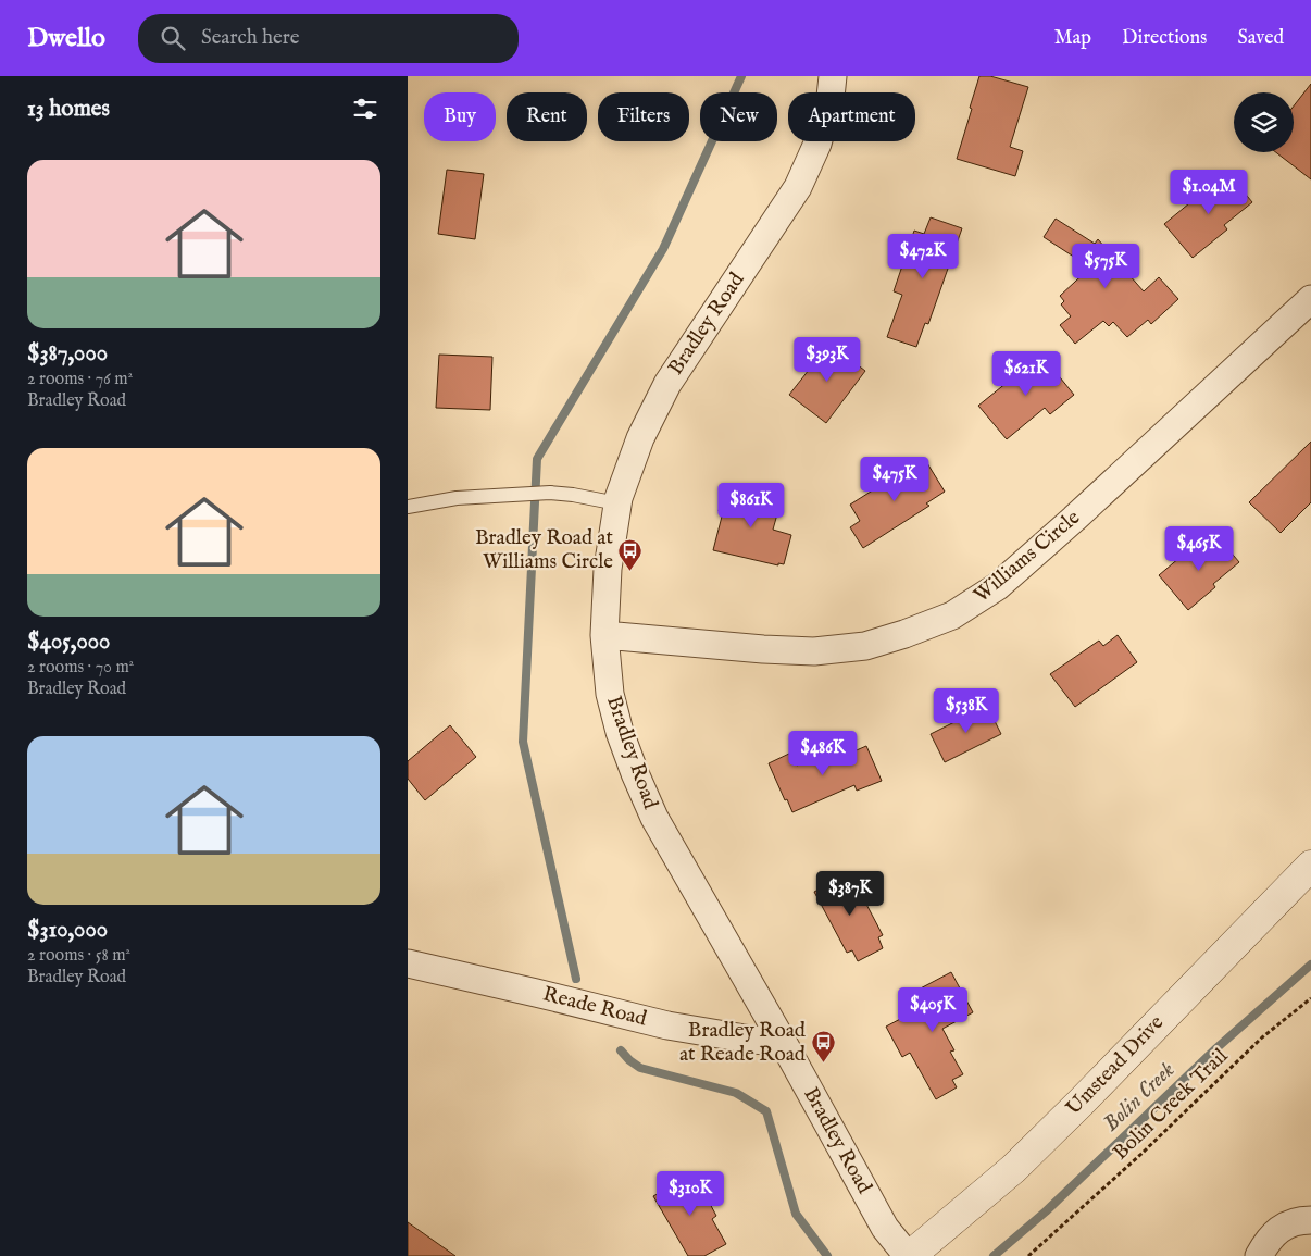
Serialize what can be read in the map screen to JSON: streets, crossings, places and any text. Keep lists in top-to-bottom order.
{
  "streets": {
    "street": [
      "Bradley Road",
      "Williams Circle",
      "Reade Road",
      "Umstead Drive"
    ],
    "path": ["Bolin Creek Trail"]
  },
  "crossings": [
    ["Bradley Road", "Williams Circle"],
    ["Bradley Road", "Reade Road"],
    ["Bradley Road", "Umstead Drive"]
  ],
  "water": ["Bolin Creek"],
  "places": {
    "bus stop": ["Bradley Road at Williams Circle", "Bradley Road at Reade Road"]
  },
  "page": {
    "header": "Dwello",
    "search": "Search here",
    "nav": ["Map", "Directions", "Saved"],
    "heading": "13 homes",
    "chip": [
      "Buy",
      "Rent",
      "Filters",
      "New",
      "Apartment"
    ],
    "list": [
      {
        "name": "$387,000",
        "note": "2 rooms · 76 m² · Bradley Road"
      },
      {
        "name": "$405,000",
        "note": "2 rooms · 70 m² · Bradley Road"
      },
      {
        "name": "$310,000",
        "note": "2 rooms · 58 m² · Bradley Road"
      }
    ],
    "price": [
      "$1.04M",
      "$472K",
      "$575K",
      "$393K",
      "$621K",
      "$475K",
      "$861K",
      "$465K",
      "$538K",
      "$486K",
      "$387K",
      "$405K",
      "$310K"
    ]
  }
}
